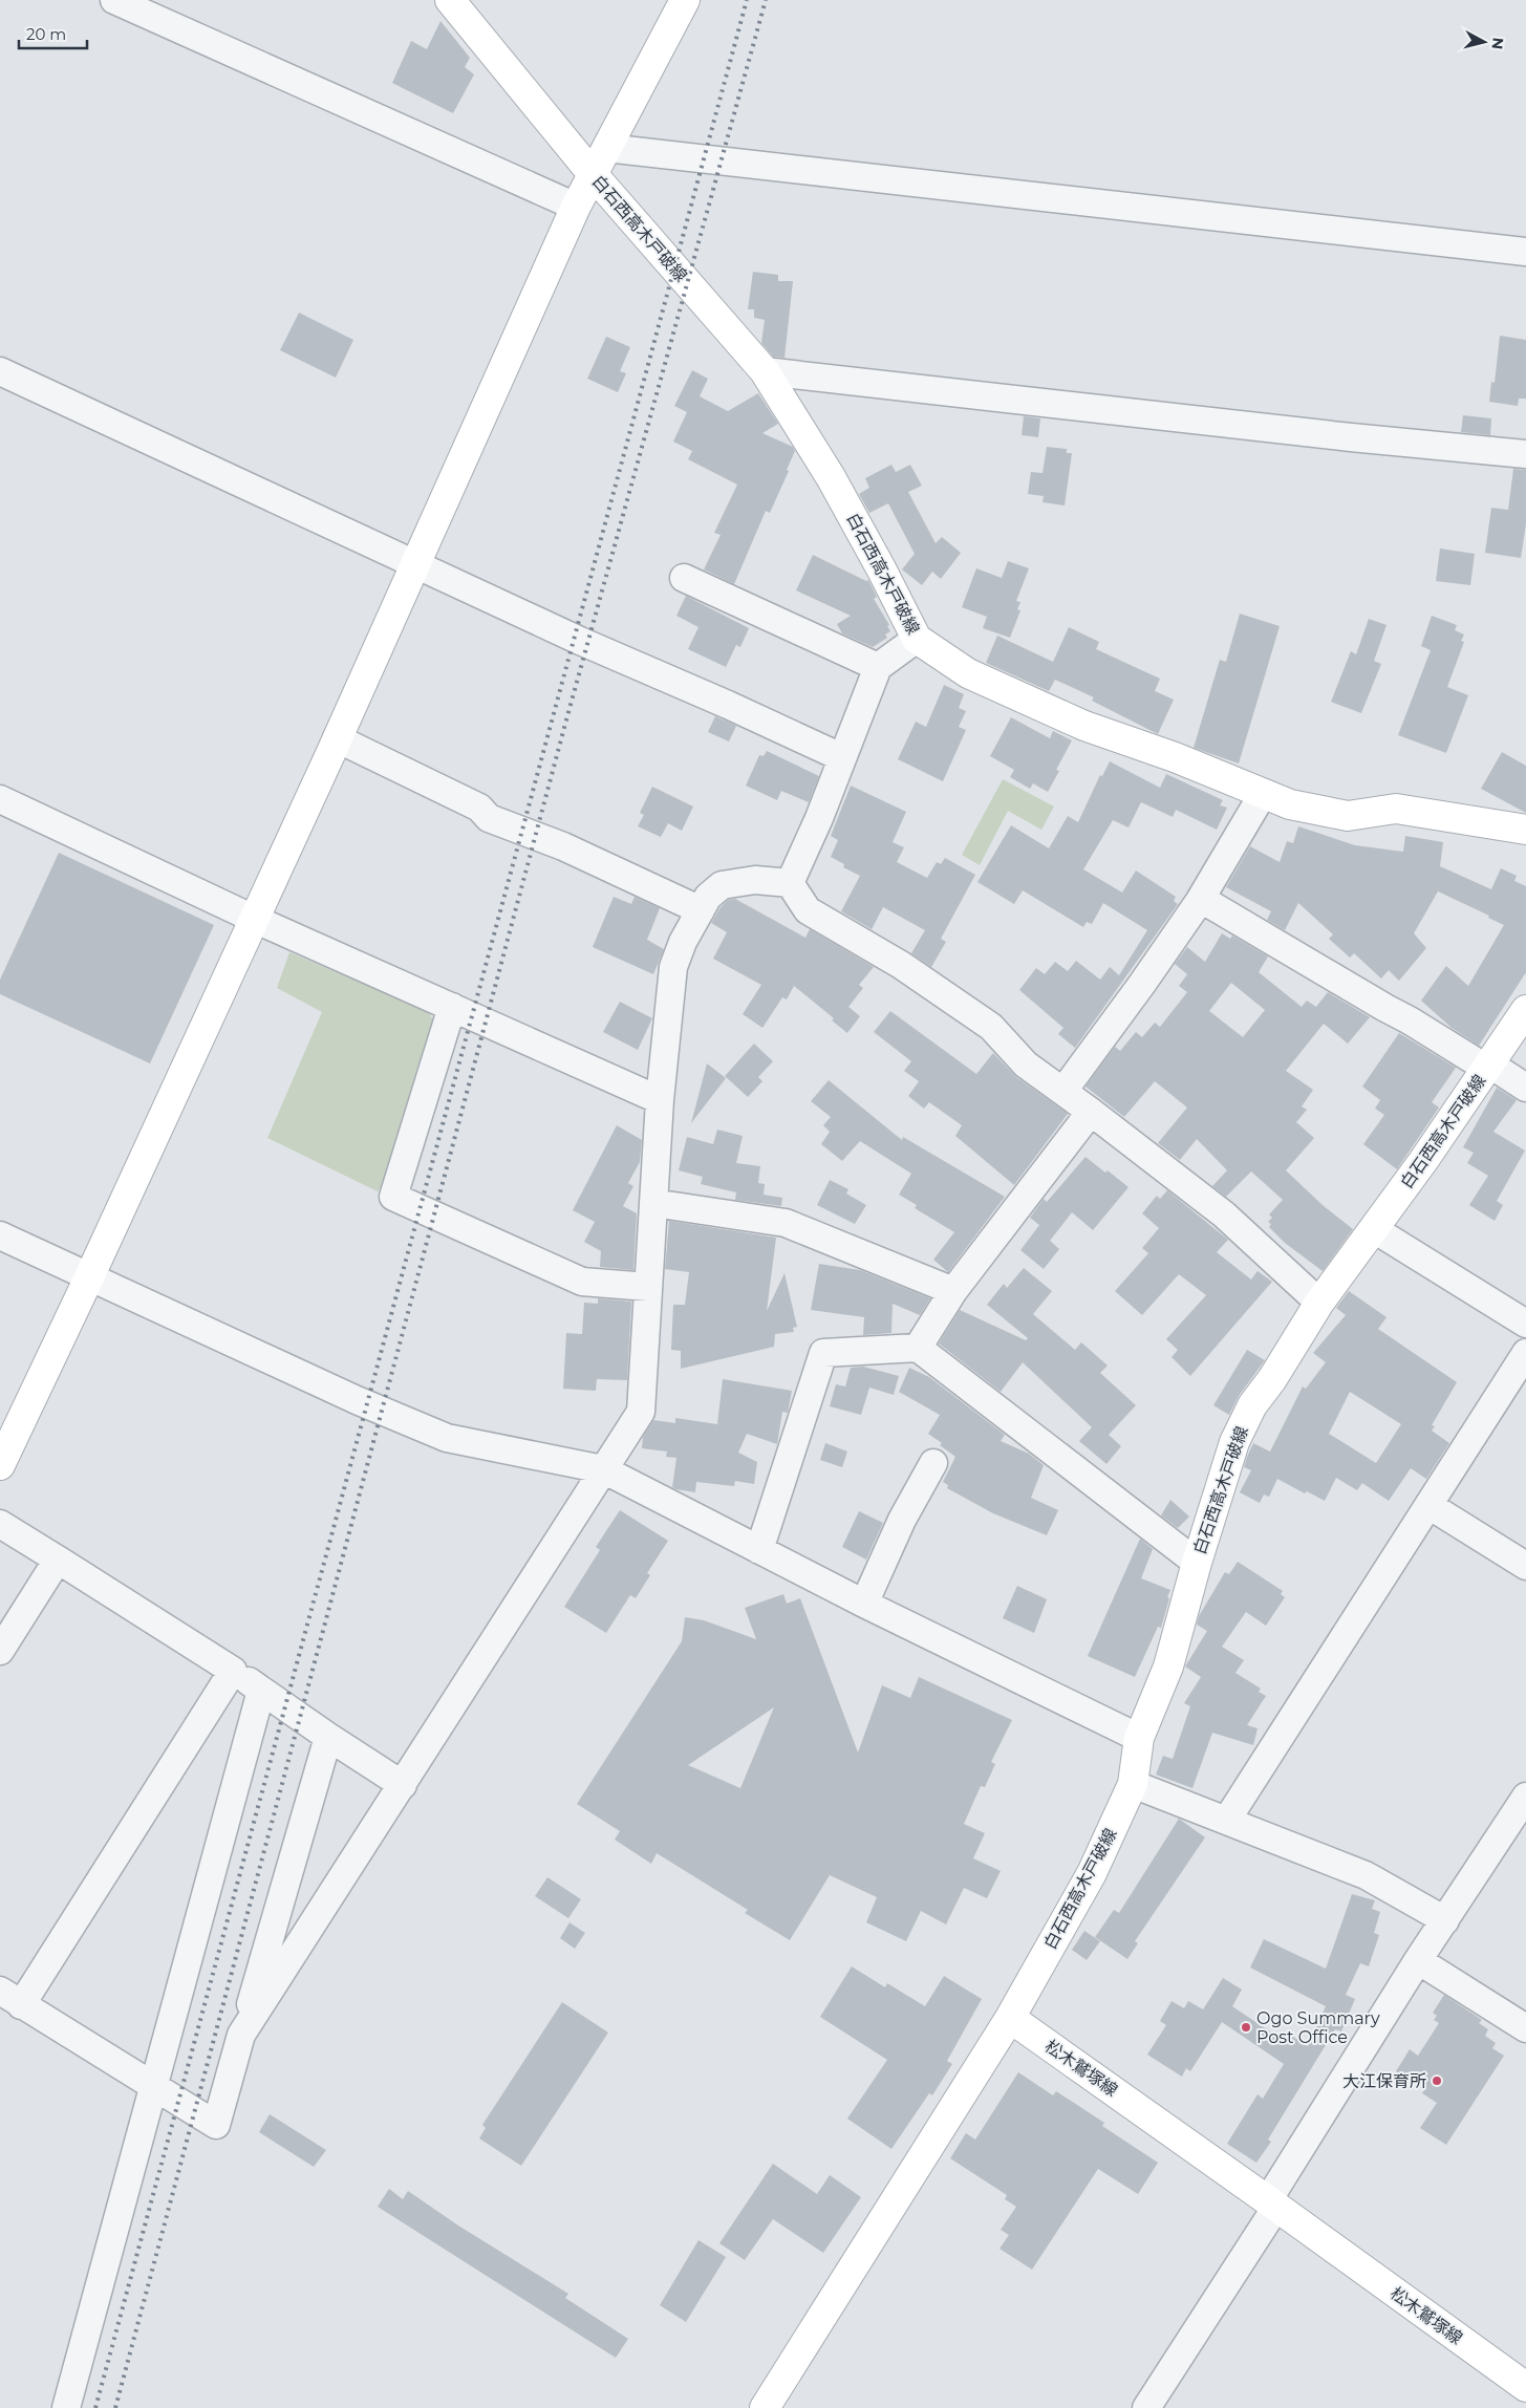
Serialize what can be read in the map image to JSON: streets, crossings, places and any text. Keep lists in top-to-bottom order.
{
  "streets": {
    "main road": ["白石西高木戸破線", "松木鷲塚線"]
  },
  "crossings": [
    ["白石西高木戸破線", "松木鷲塚線"]
  ],
  "places": ["Ogo Summary Post Office", "大江保育所"],
  "scale_bar": "20 m",
  "north": "right"
}
